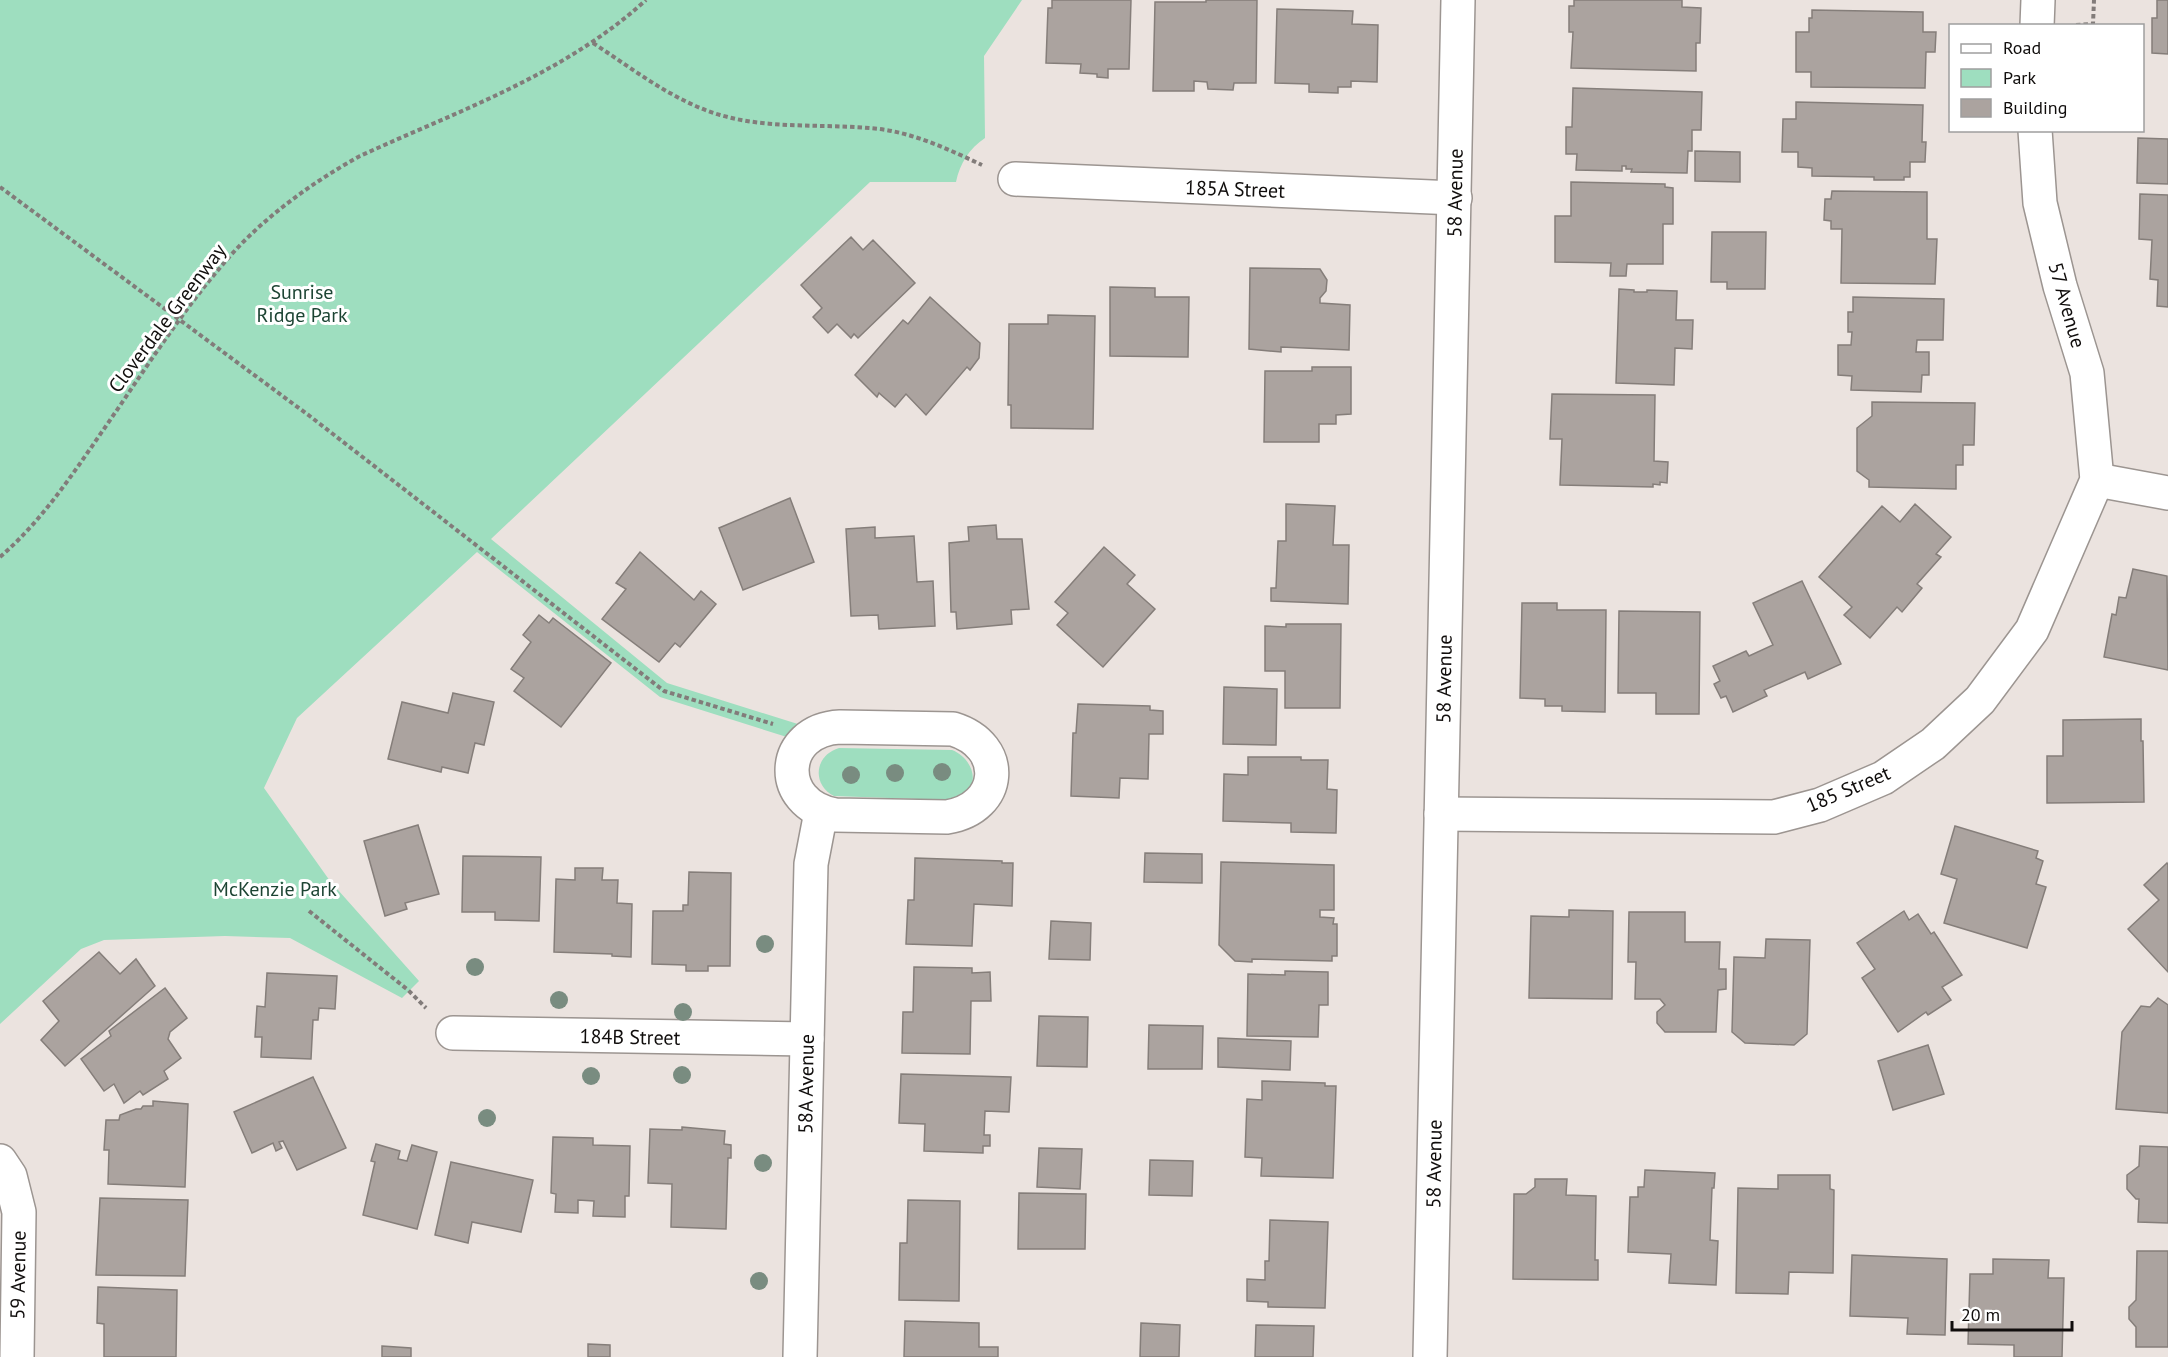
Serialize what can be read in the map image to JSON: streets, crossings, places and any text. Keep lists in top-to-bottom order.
{
  "streets": {
    "street": [
      "185A Street",
      "58 Avenue",
      "57 Avenue",
      "185 Street",
      "184B Street",
      "58A Avenue",
      "59 Avenue"
    ],
    "path": ["Cloverdale Greenway"]
  },
  "crossings": [
    ["185A Street", "58 Avenue"],
    ["58 Avenue", "185 Street"],
    ["57 Avenue", "185 Street"],
    ["184B Street", "58A Avenue"]
  ],
  "parks": ["Sunrise Ridge Park", "McKenzie Park"],
  "legend": ["Road", "Park", "Building"],
  "scale_bar": "20 m"
}
